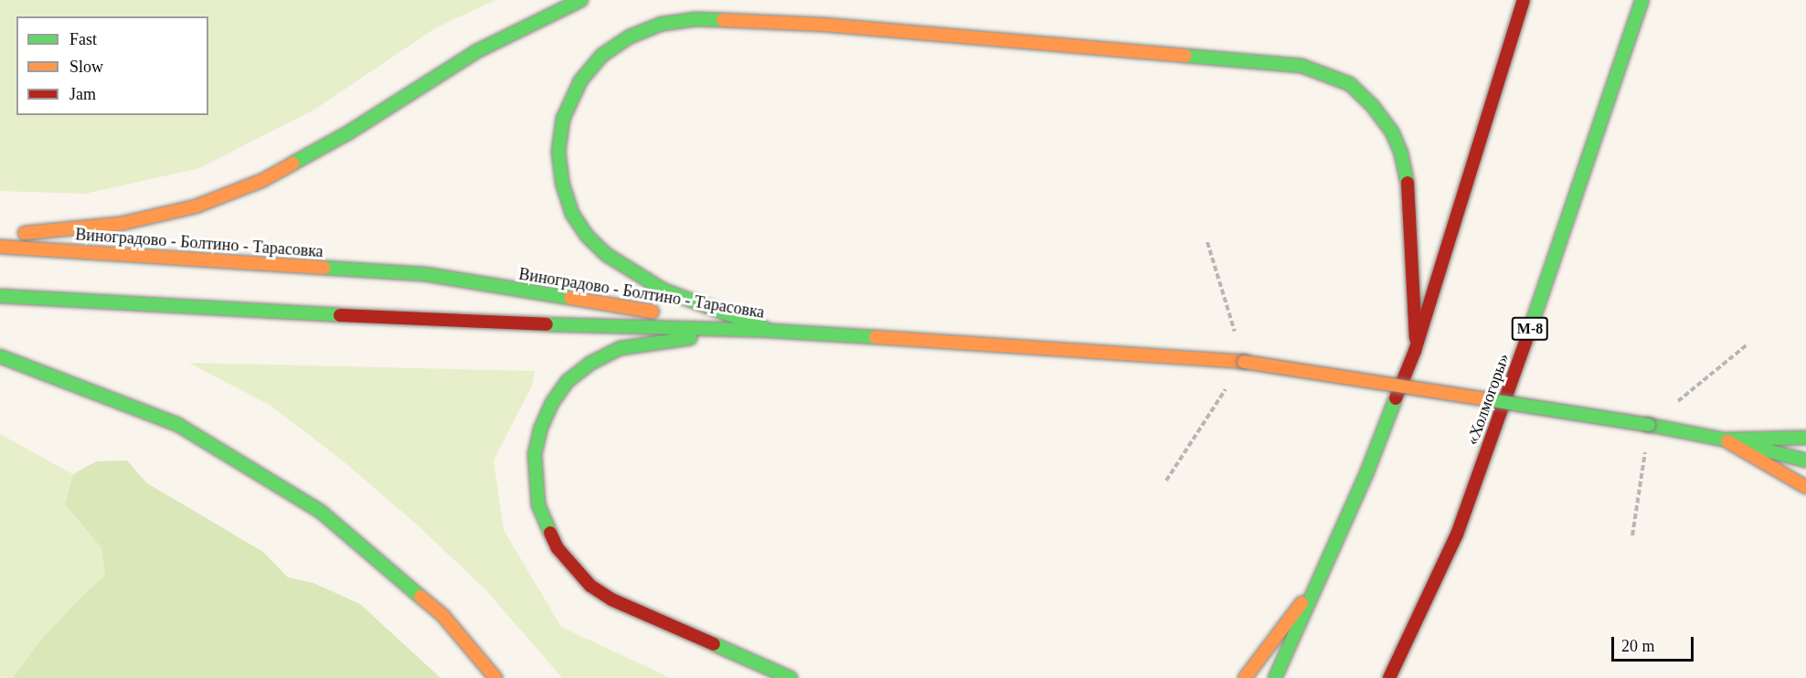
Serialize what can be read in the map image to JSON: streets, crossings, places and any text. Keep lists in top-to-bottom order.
{
  "streets": {
    "main road": ["Виноградово - Болтино - Тарасовка", "М-8", "«Холмогоры»"]
  },
  "legend": ["Fast", "Slow", "Jam"],
  "scale_bar": "20 m"
}
